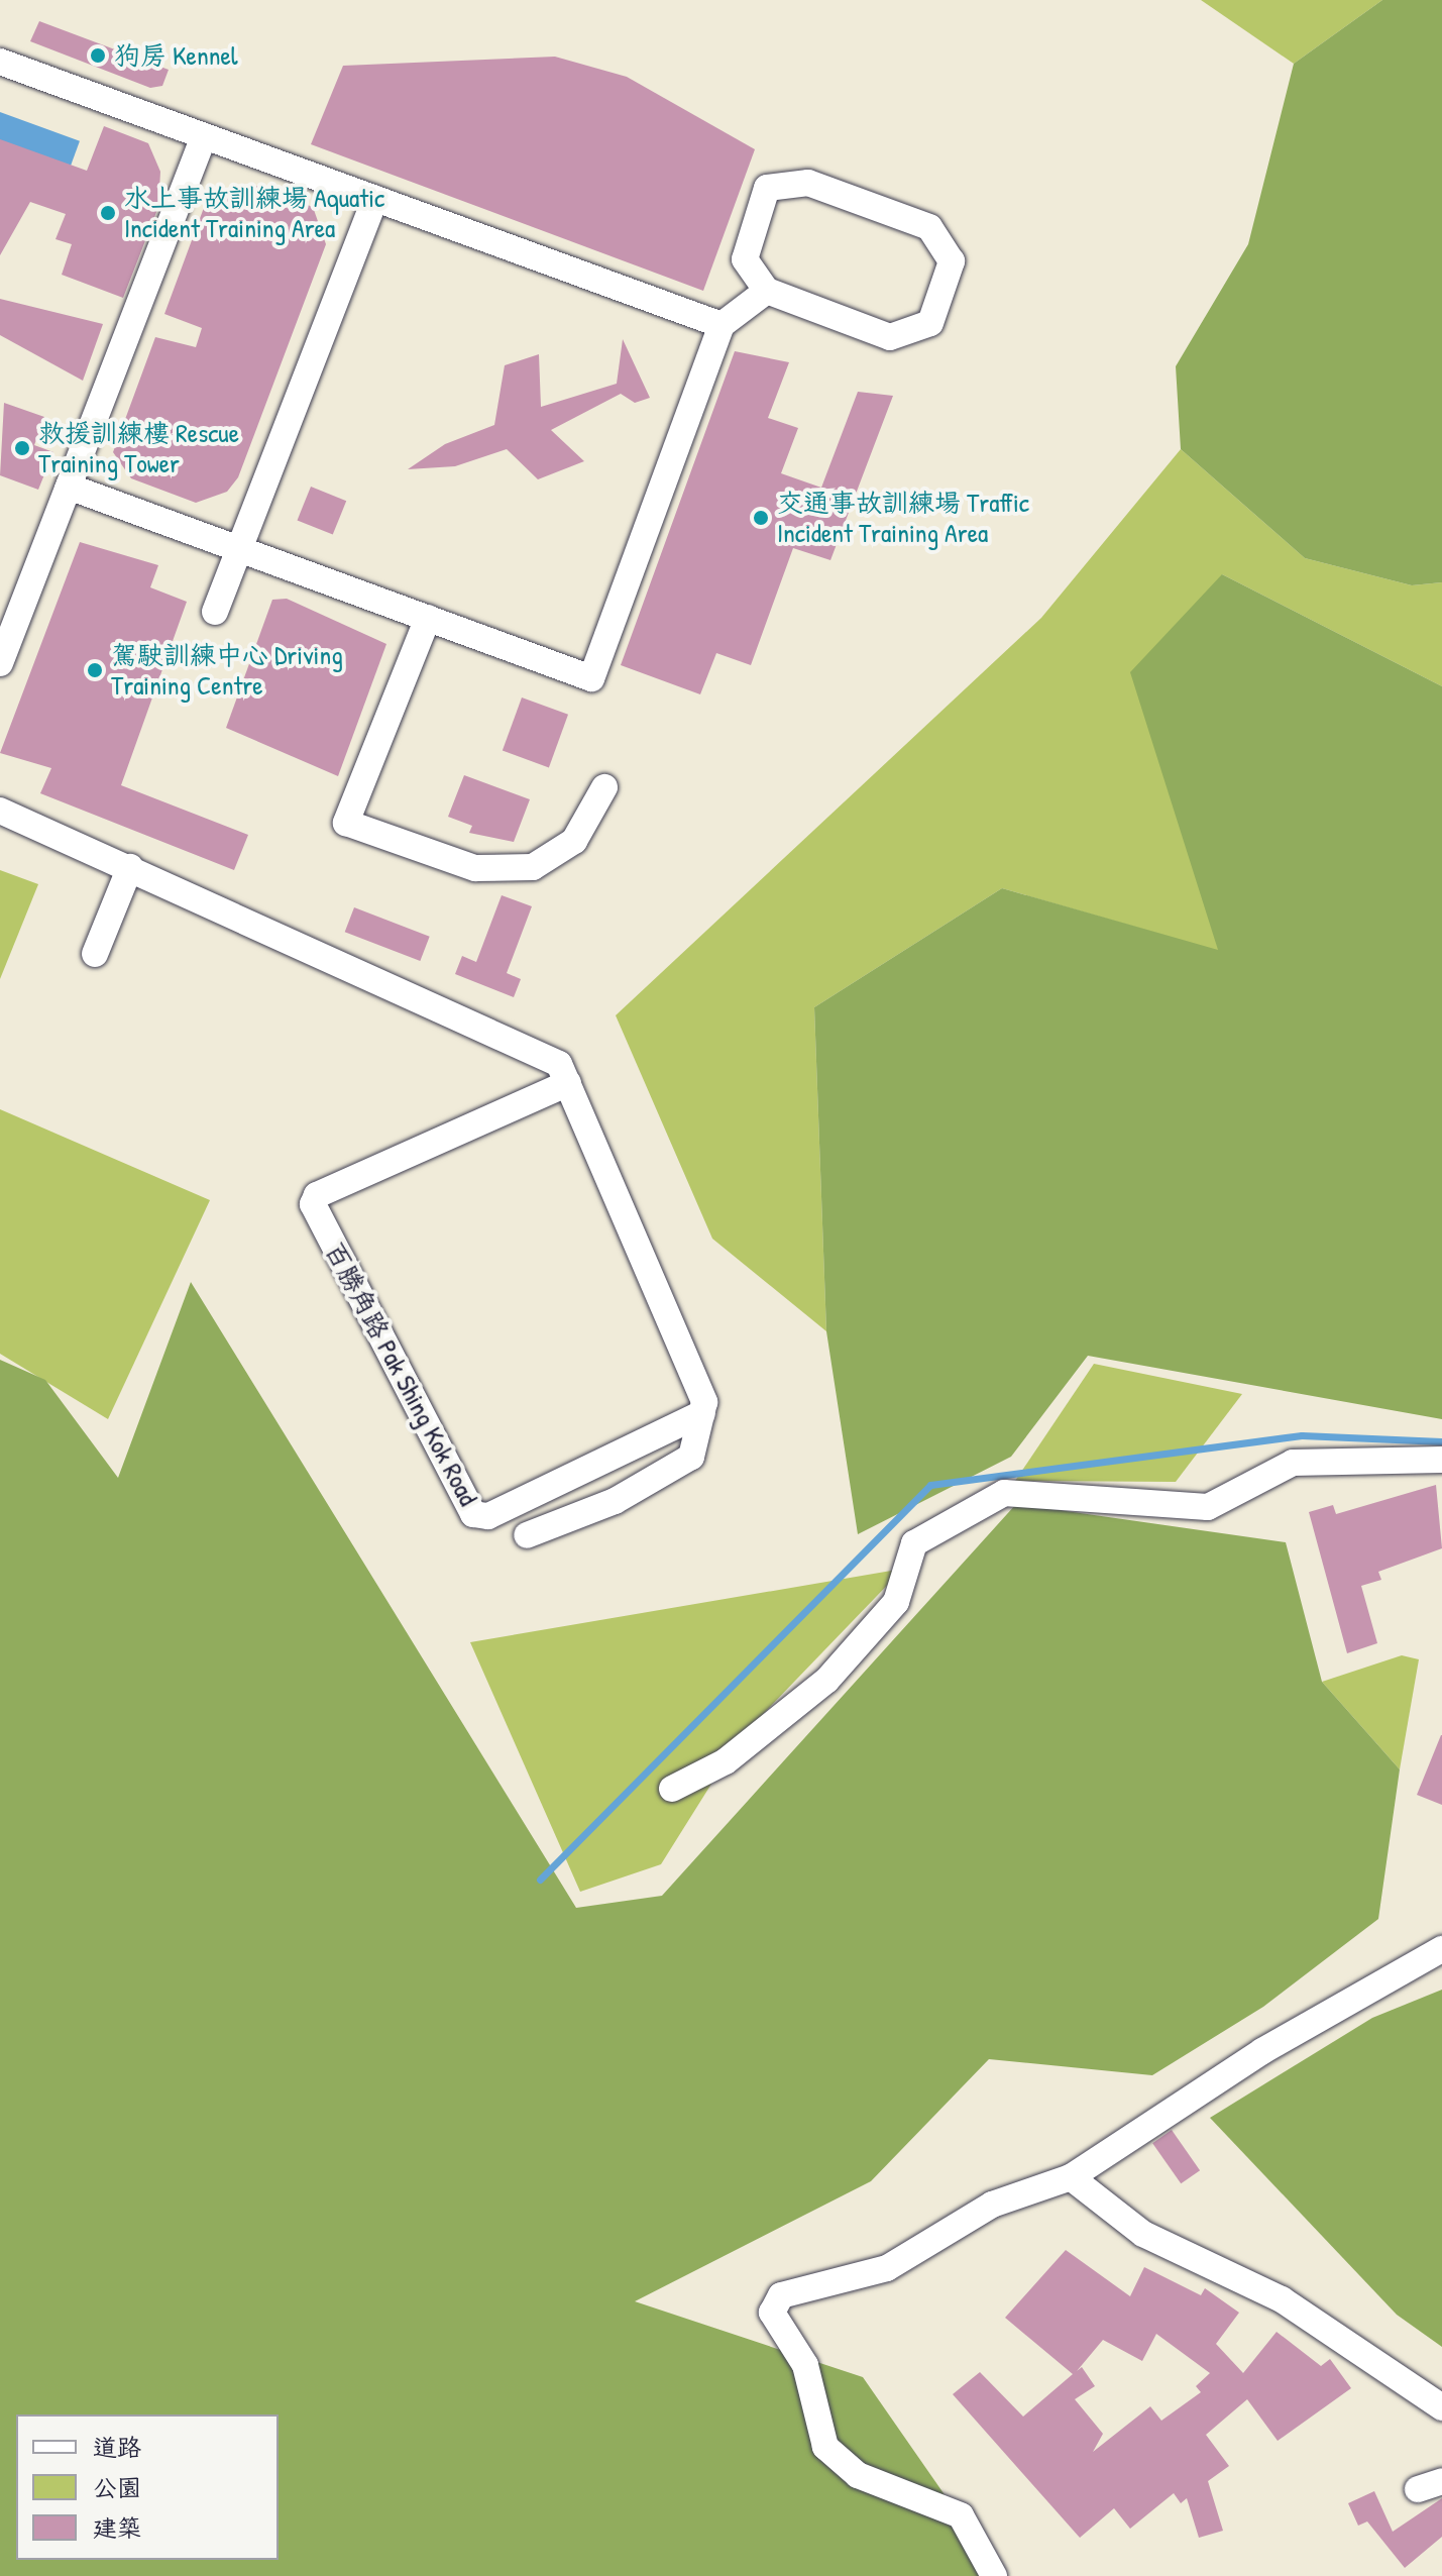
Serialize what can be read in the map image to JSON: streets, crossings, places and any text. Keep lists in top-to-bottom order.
{
  "streets": {
    "street": ["百勝角路 Pak Shing Kok Road"]
  },
  "places": [
    "狗房 Kennel",
    "水上事故訓練場 Aquatic Incident Training Area",
    "救援訓練樓 Rescue Training Tower",
    "交通事故訓練場 Traffic Incident Training Area",
    "駕駛訓練中心 Driving Training Centre"
  ],
  "legend": ["道路", "公園", "建築"]
}
